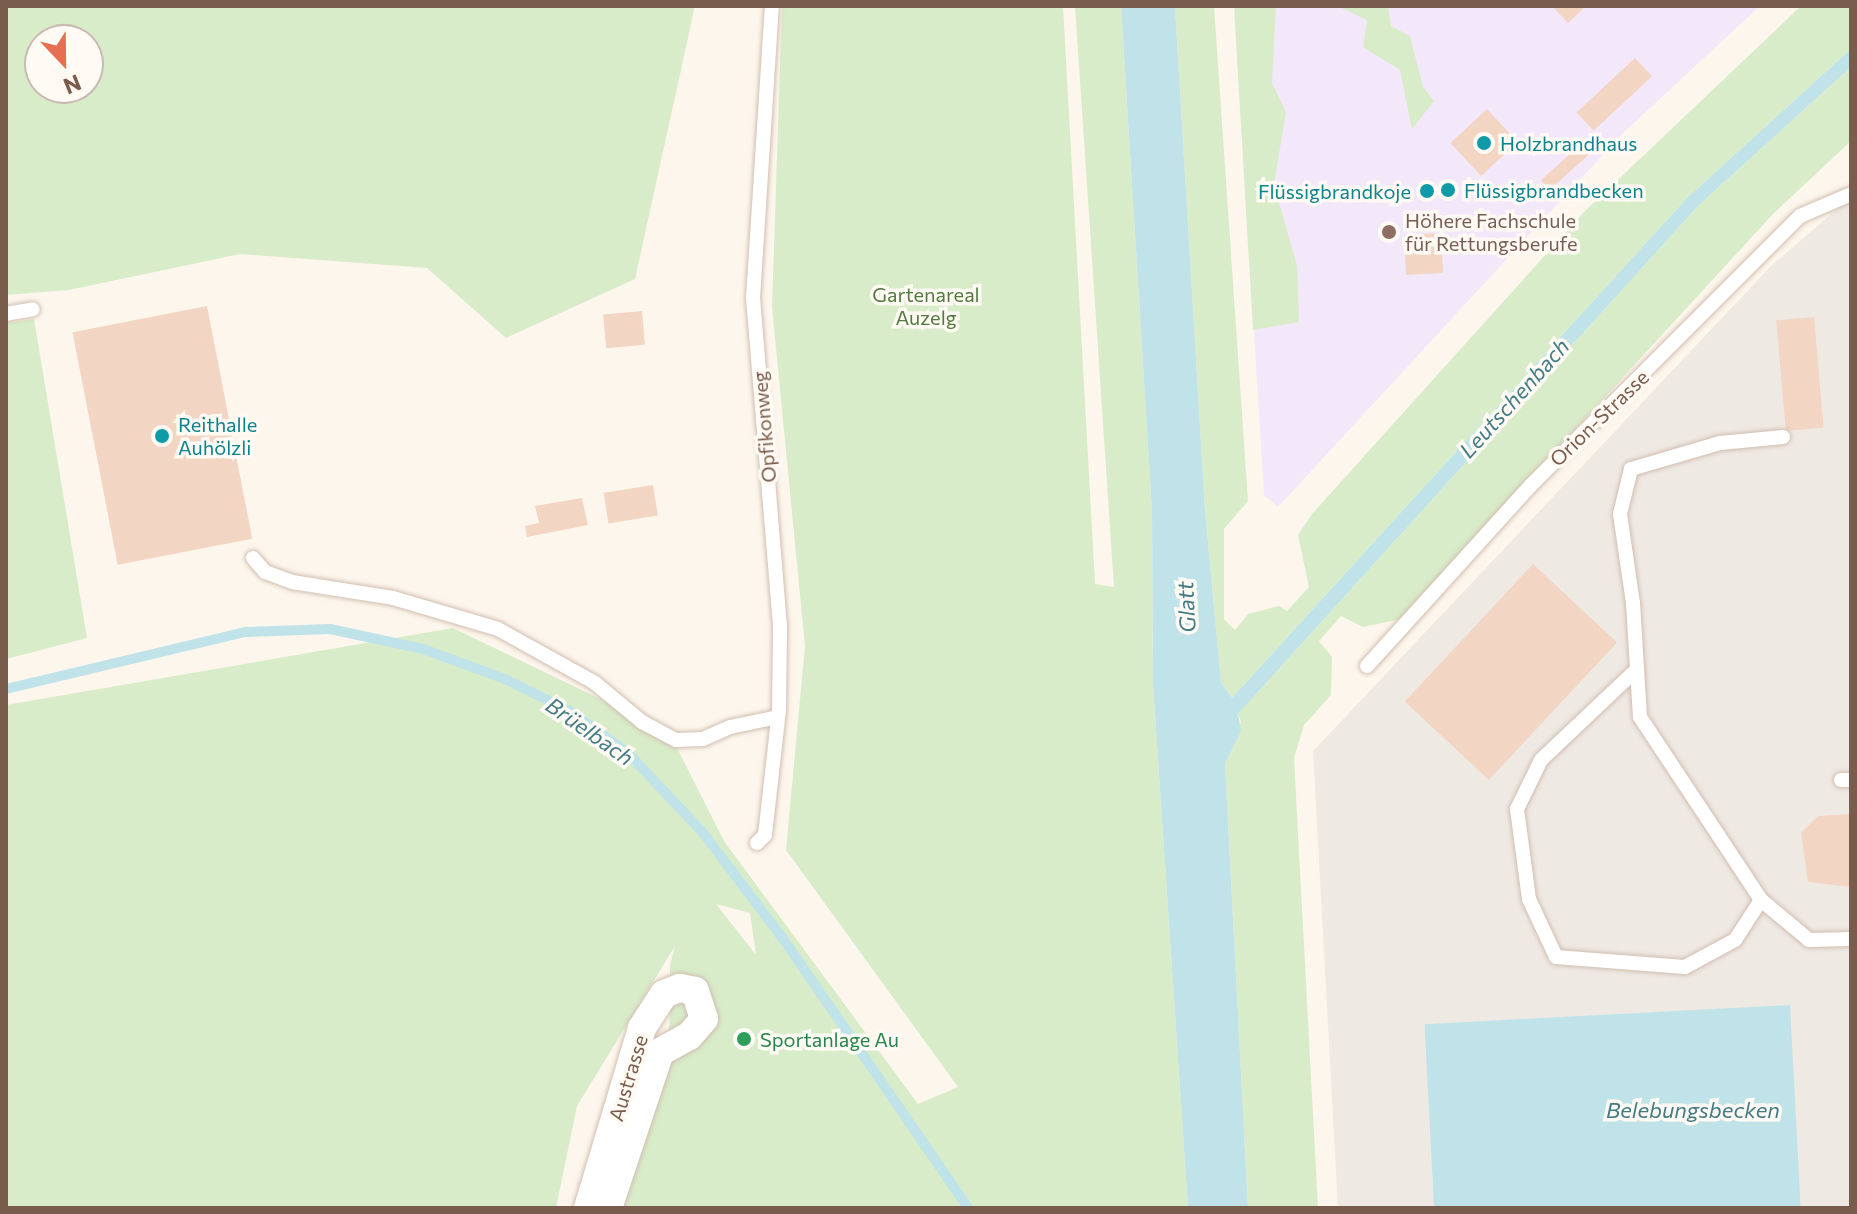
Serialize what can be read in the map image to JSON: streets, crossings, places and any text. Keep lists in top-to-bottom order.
{
  "streets": {
    "street": ["Austrasse"],
    "lane": ["Orion-Strasse", "Opfikonweg"]
  },
  "water": [
    "Leutschenbach",
    "Glatt",
    "Brüelbach",
    "Belebungsbecken"
  ],
  "parks": ["Gartenareal Auzelg"],
  "places": [
    "Holzbrandhaus",
    "Flüssigbrandbecken",
    "Flüssigbrandkoje",
    "Höhere Fachschule für Rettungsberufe",
    "Reithalle Auhölzli",
    "Sportanlage Au"
  ],
  "north": "bottom"
}
